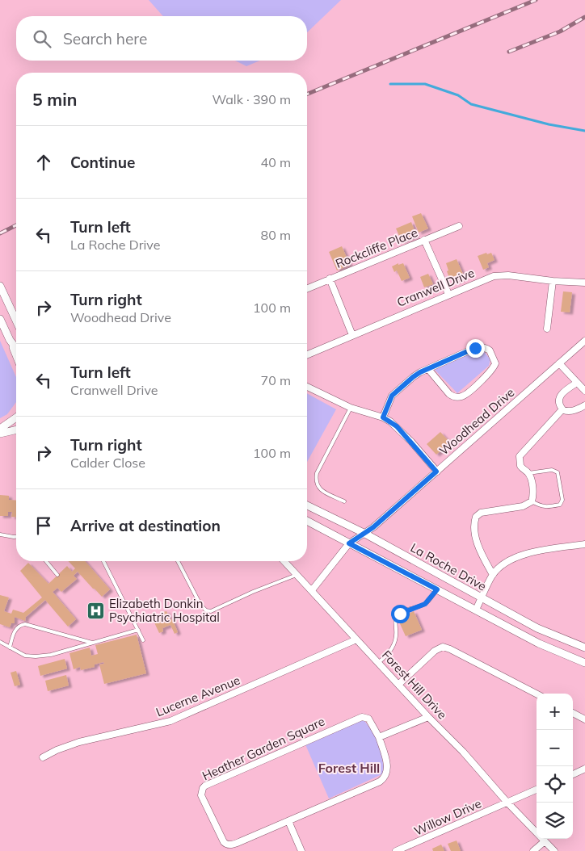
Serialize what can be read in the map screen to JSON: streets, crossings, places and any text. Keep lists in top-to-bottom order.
{
  "streets": {
    "street": [
      "Rockcliffe Place",
      "Cranwell Drive",
      "Woodhead Drive",
      "La Roche Drive",
      "Forest Hill Drive",
      "Lucerne Avenue",
      "Heather Garden Square",
      "Willow Drive"
    ]
  },
  "crossings": [
    ["Woodhead Drive", "La Roche Drive"],
    ["Forest Hill Drive", "Lucerne Avenue"],
    ["Forest Hill Drive", "Willow Drive"]
  ],
  "districts": ["Forest Hill"],
  "places": {
    "hospital": ["Elizabeth Donkin Psychiatric Hospital"]
  },
  "page": {
    "search": "Search here",
    "heading": ["5 min", "Walk · 390 m"],
    "list": [
      ["Continue", "40 m"],
      ["Turn left", "La Roche Drive", "80 m"],
      ["Turn right", "Woodhead Drive", "100 m"],
      ["Turn left", "Cranwell Drive", "70 m"],
      ["Turn right", "Calder Close", "100 m"],
      "Arrive at destination"
    ],
    "map_buttons": ["+", "−"]
  }
}
